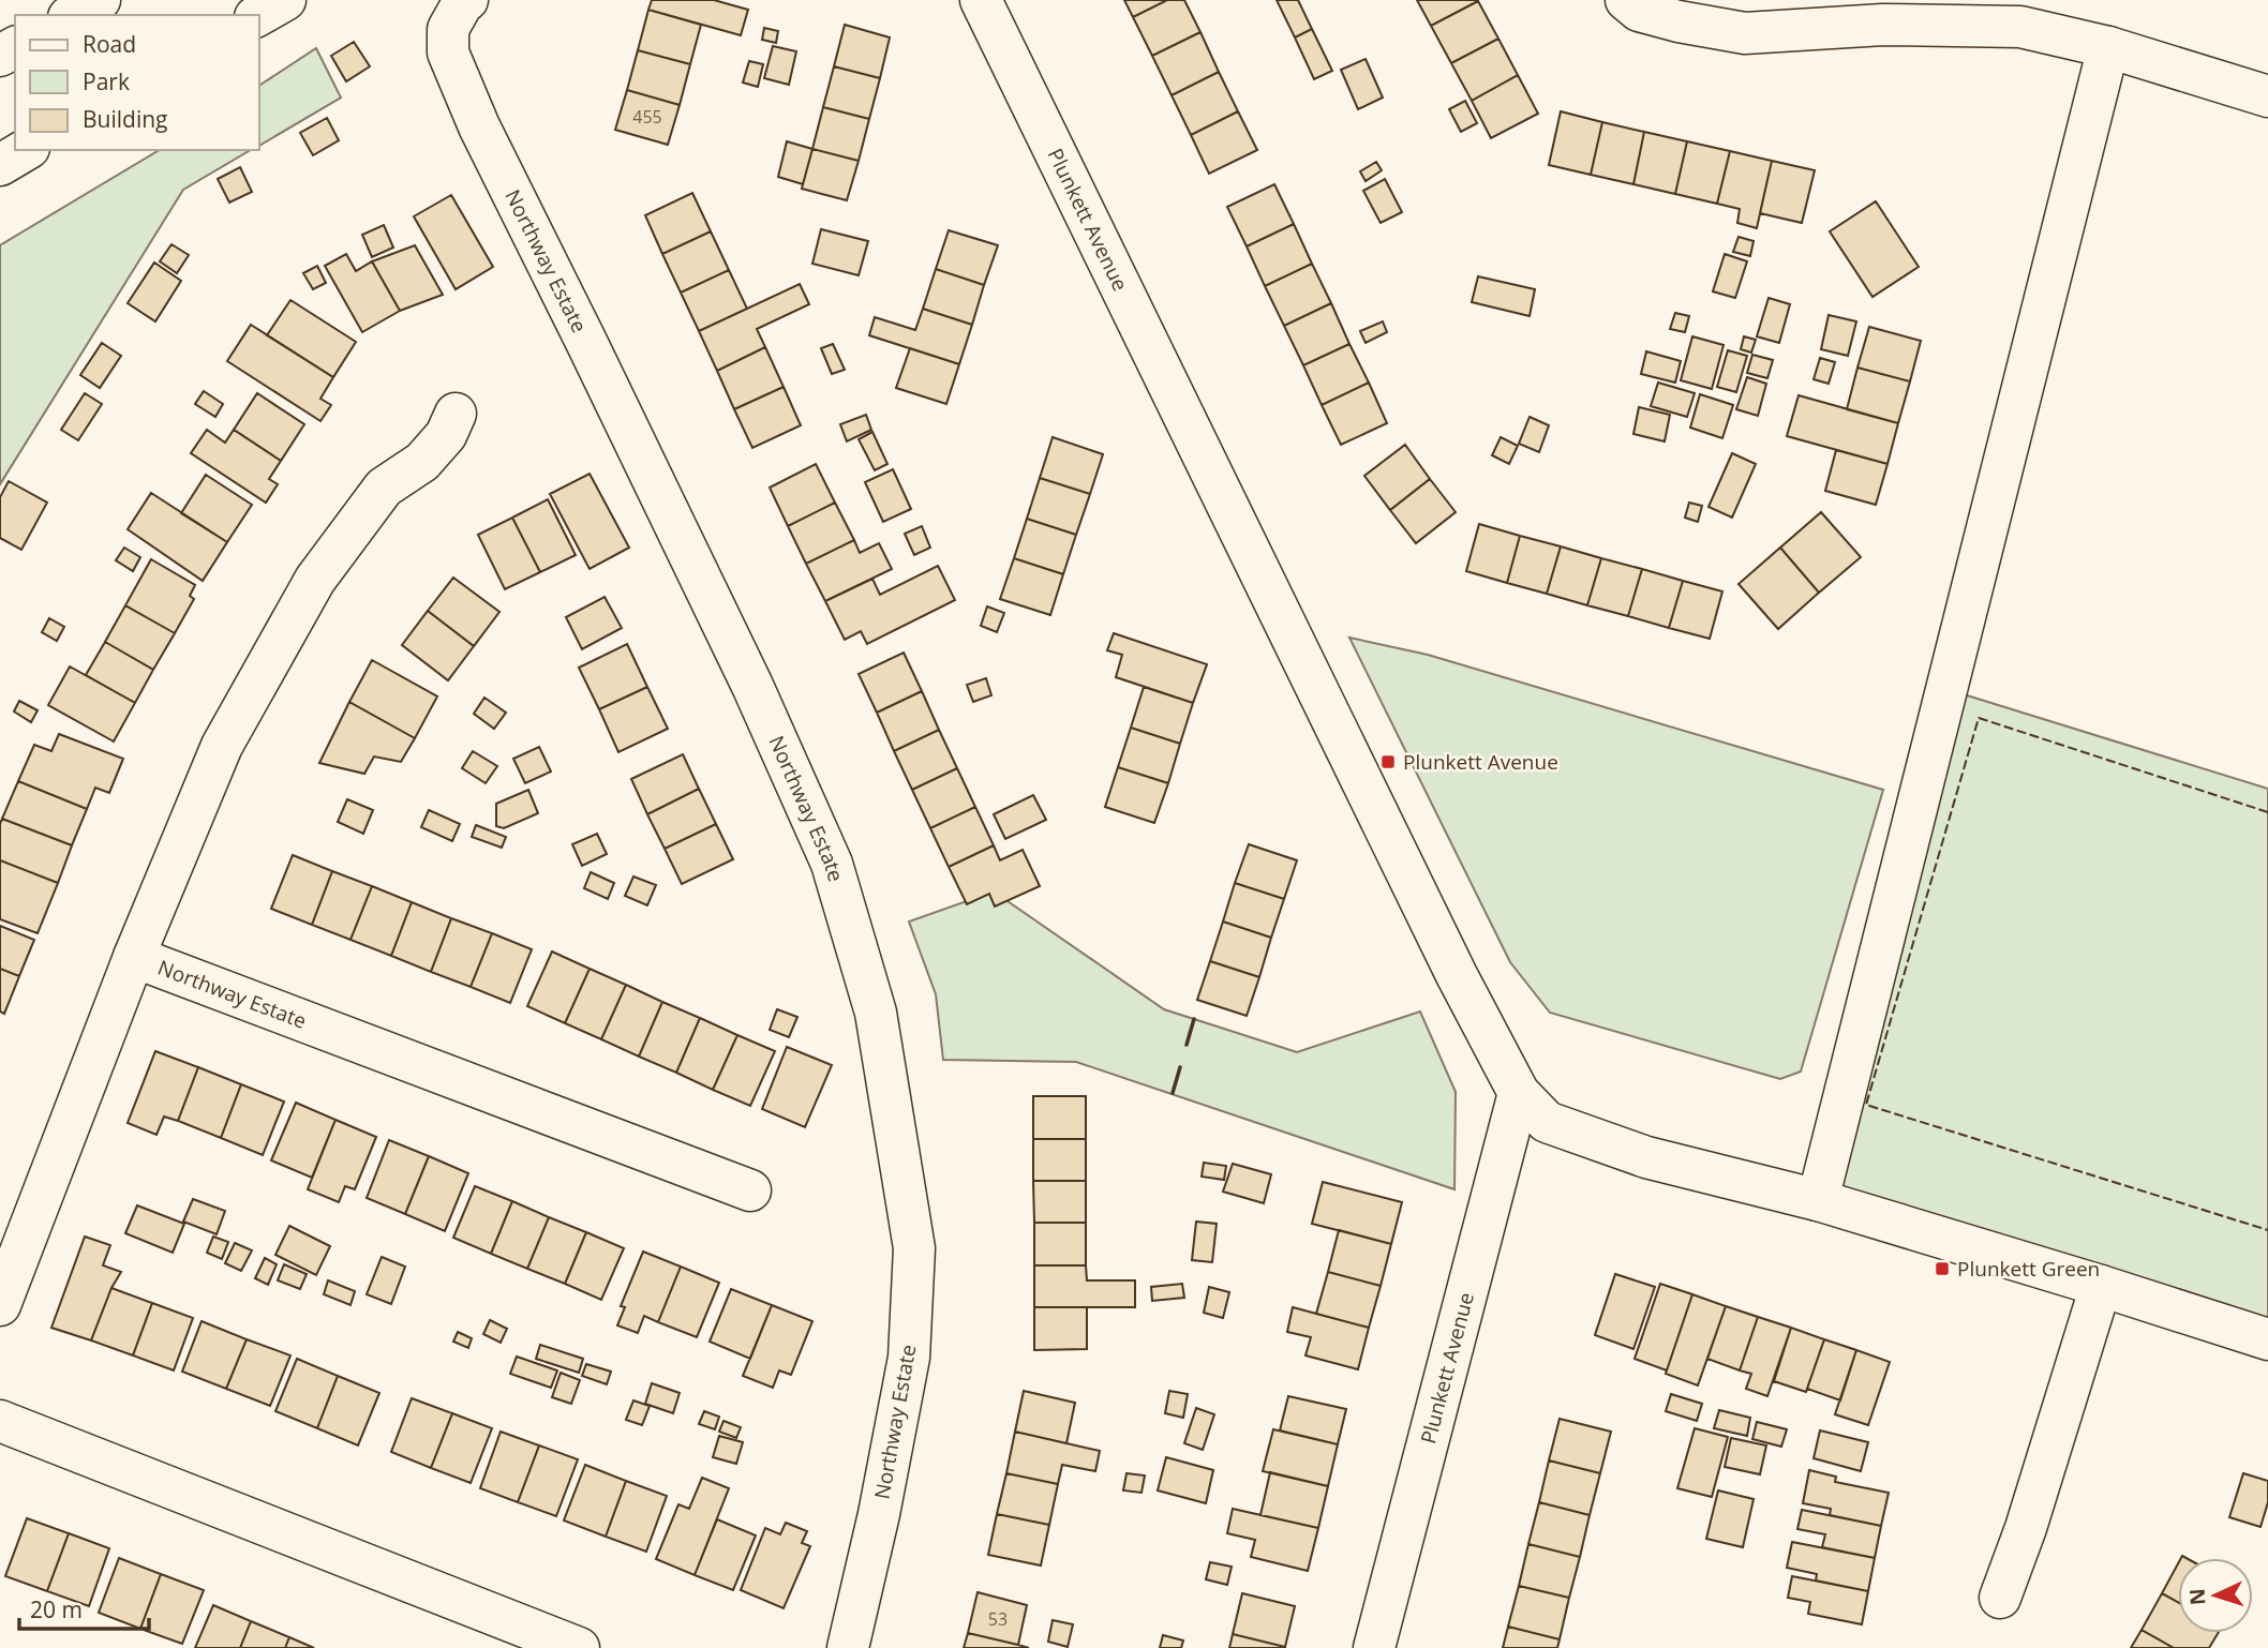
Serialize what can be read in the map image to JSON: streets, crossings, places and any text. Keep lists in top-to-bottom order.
{
  "streets": {
    "street": ["Plunkett Avenue", "Northway Estate"]
  },
  "places": {
    "transit": ["Plunkett Avenue", "Plunkett Green"]
  },
  "house_numbers": ["455", "53"],
  "legend": ["Road", "Park", "Building"],
  "scale_bar": "20 m",
  "north": "left"
}
